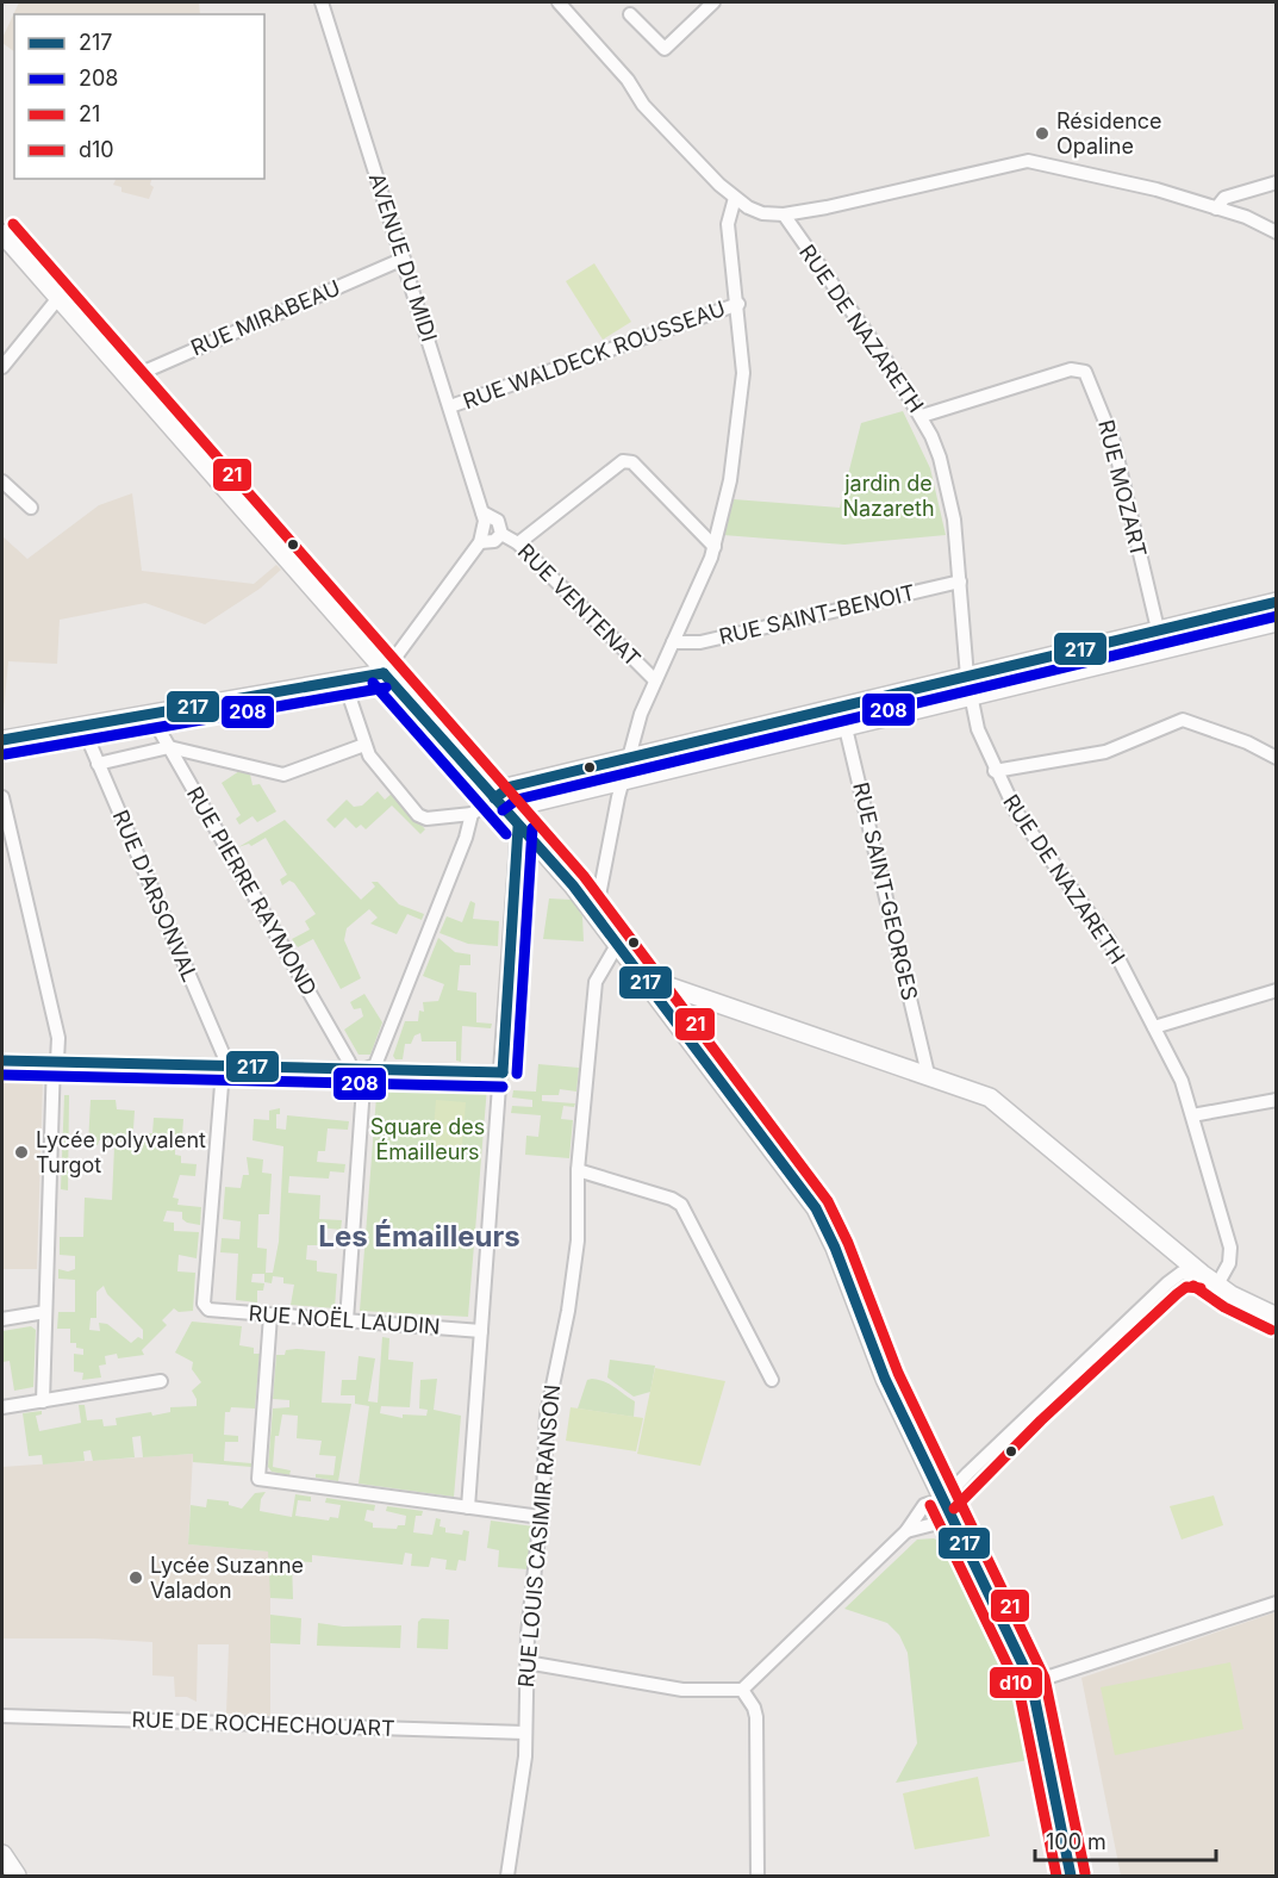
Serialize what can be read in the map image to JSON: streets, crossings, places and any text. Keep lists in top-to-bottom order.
{
  "streets": {
    "street": [
      "AVENUE DU MIDI",
      "RUE MIRABEAU",
      "RUE DE NAZARETH",
      "RUE WALDECK ROUSSEAU",
      "RUE MOZART",
      "RUE VENTENAT",
      "RUE SAINT-BENOIT",
      "RUE PIERRE RAYMOND",
      "RUE SAINT-GEORGES",
      "RUE D'ARSONVAL",
      "RUE NOËL LAUDIN",
      "RUE LOUIS CASIMIR RANSON",
      "RUE DE ROCHECHOUART"
    ]
  },
  "crossings": [
    ["AVENUE DU MIDI", "RUE MIRABEAU"],
    ["AVENUE DU MIDI", "RUE WALDECK ROUSSEAU"],
    ["AVENUE DU MIDI", "RUE VENTENAT"],
    ["RUE DE NAZARETH", "RUE MOZART"],
    ["RUE DE NAZARETH", "RUE SAINT-BENOIT"],
    ["RUE D'ARSONVAL", "RUE NOËL LAUDIN"],
    ["RUE LOUIS CASIMIR RANSON", "RUE DE ROCHECHOUART"]
  ],
  "districts": ["Les Émailleurs"],
  "parks": ["jardin de Nazareth", "Square des Émailleurs"],
  "places": ["Résidence Opaline", "Lycée polyvalent Turgot", "Lycée Suzanne Valadon"],
  "lines": [
    "transit line 21",
    "transit line 217",
    "transit line 208",
    "transit line d10"
  ],
  "legend": [
    "217",
    "208",
    "21",
    "d10"
  ],
  "scale_bar": "100 m"
}
